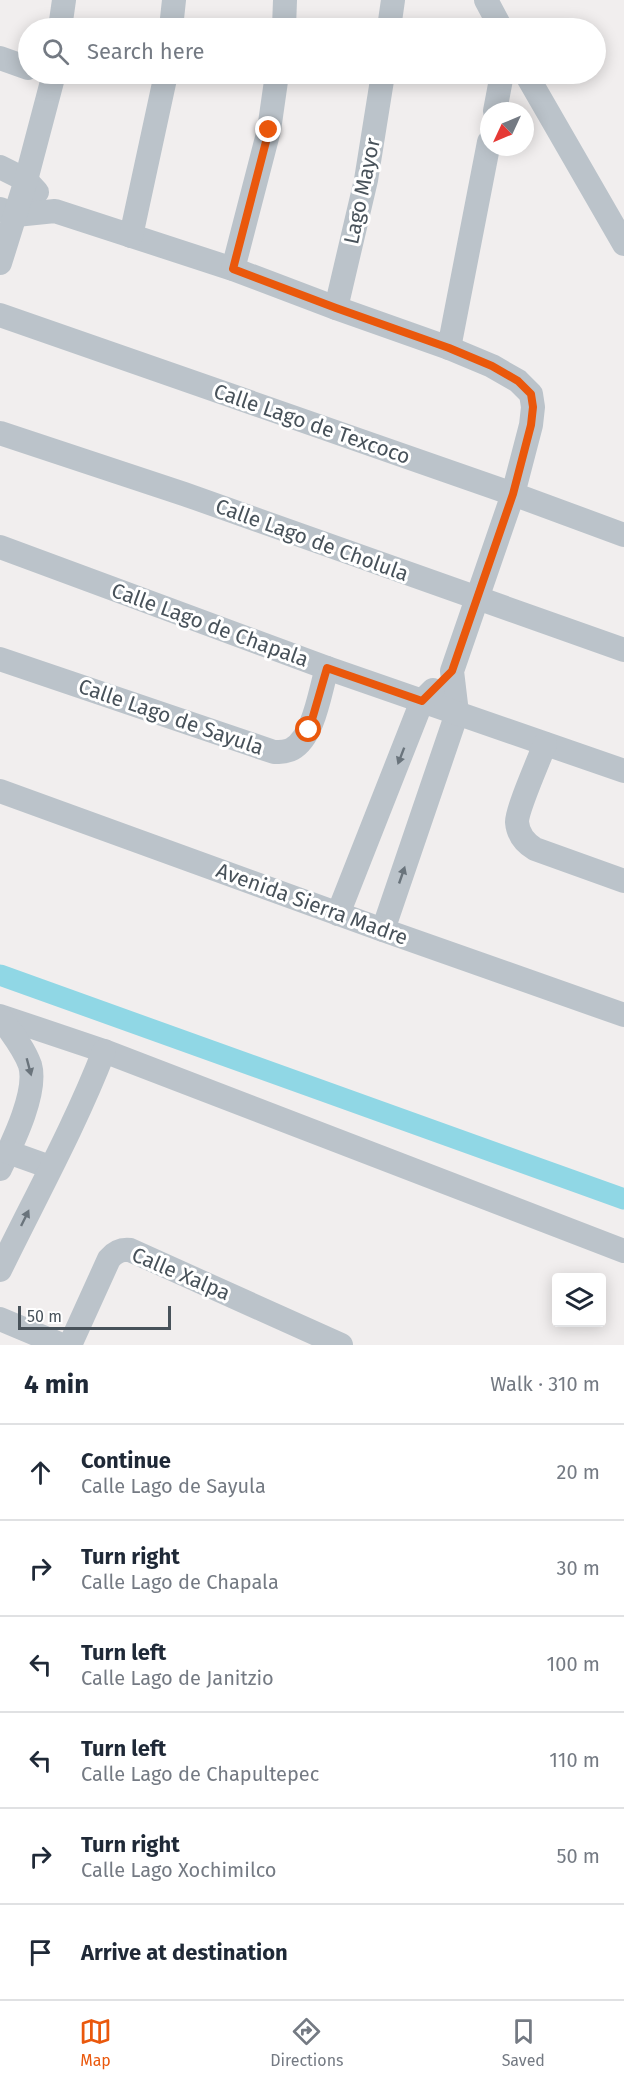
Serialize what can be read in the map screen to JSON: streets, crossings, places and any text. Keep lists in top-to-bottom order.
{
  "streets": {
    "street": [
      "Lago Mayor",
      "Calle Lago de Texcoco",
      "Calle Lago de Cholula",
      "Calle Lago de Chapala",
      "Calle Lago de Sayula",
      "Avenida Sierra Madre",
      "Calle Xalpa"
    ]
  },
  "crossings": [
    ["Calle Lago de Chapala", "Calle Lago de Sayula"]
  ],
  "scale_bar": "50 m",
  "north": "bottom left",
  "page": {
    "search": "Search here",
    "scale": "50 m",
    "heading": ["4 min", "Walk · 310 m"],
    "list": [
      ["Continue", "Calle Lago de Sayula", "20 m"],
      ["Turn right", "Calle Lago de Chapala", "30 m"],
      ["Turn left", "Calle Lago de Janitzio", "100 m"],
      ["Turn left", "Calle Lago de Chapultepec", "110 m"],
      ["Turn right", "Calle Lago Xochimilco", "50 m"],
      "Arrive at destination"
    ],
    "nav": ["Map", "Directions", "Saved"]
  }
}
